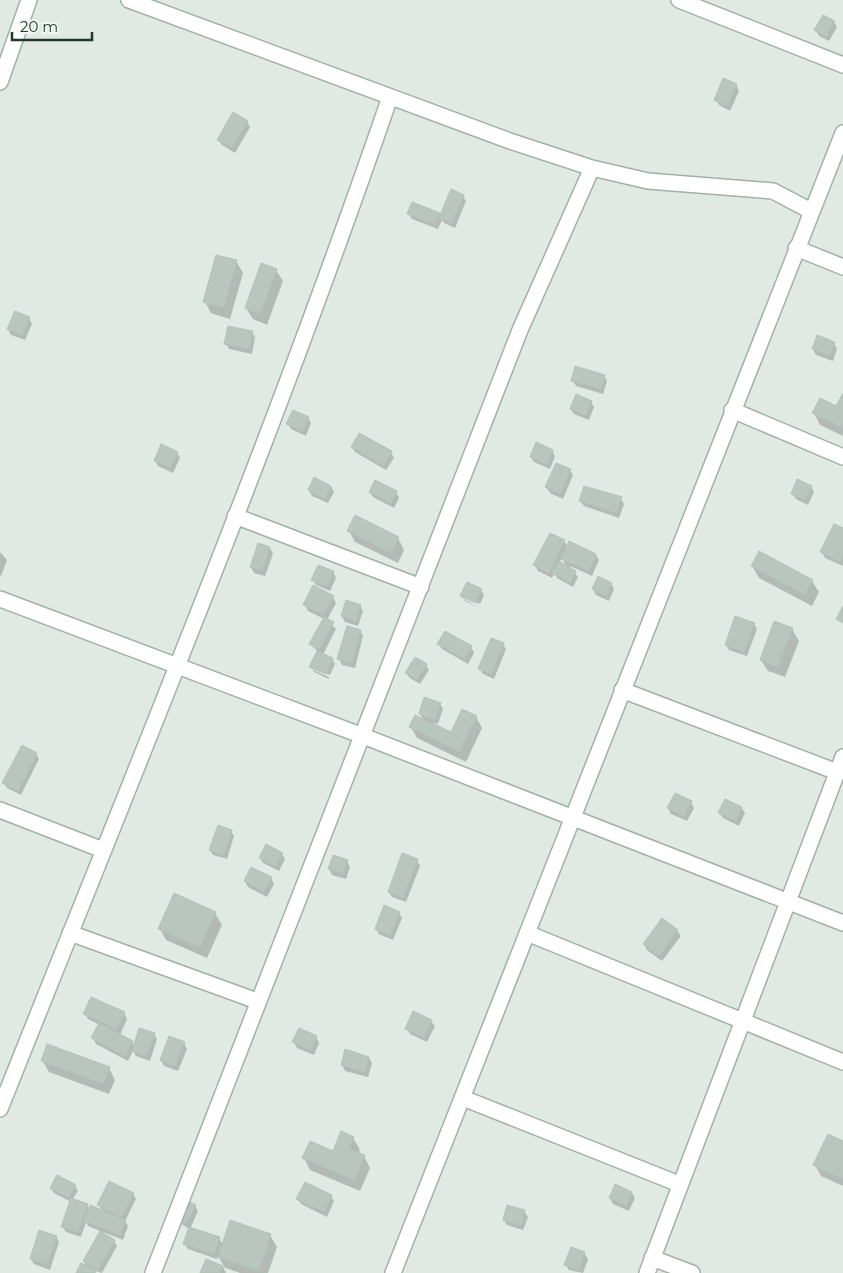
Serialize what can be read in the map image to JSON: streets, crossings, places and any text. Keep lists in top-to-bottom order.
{
  "scale_bar": "20 m"
}
